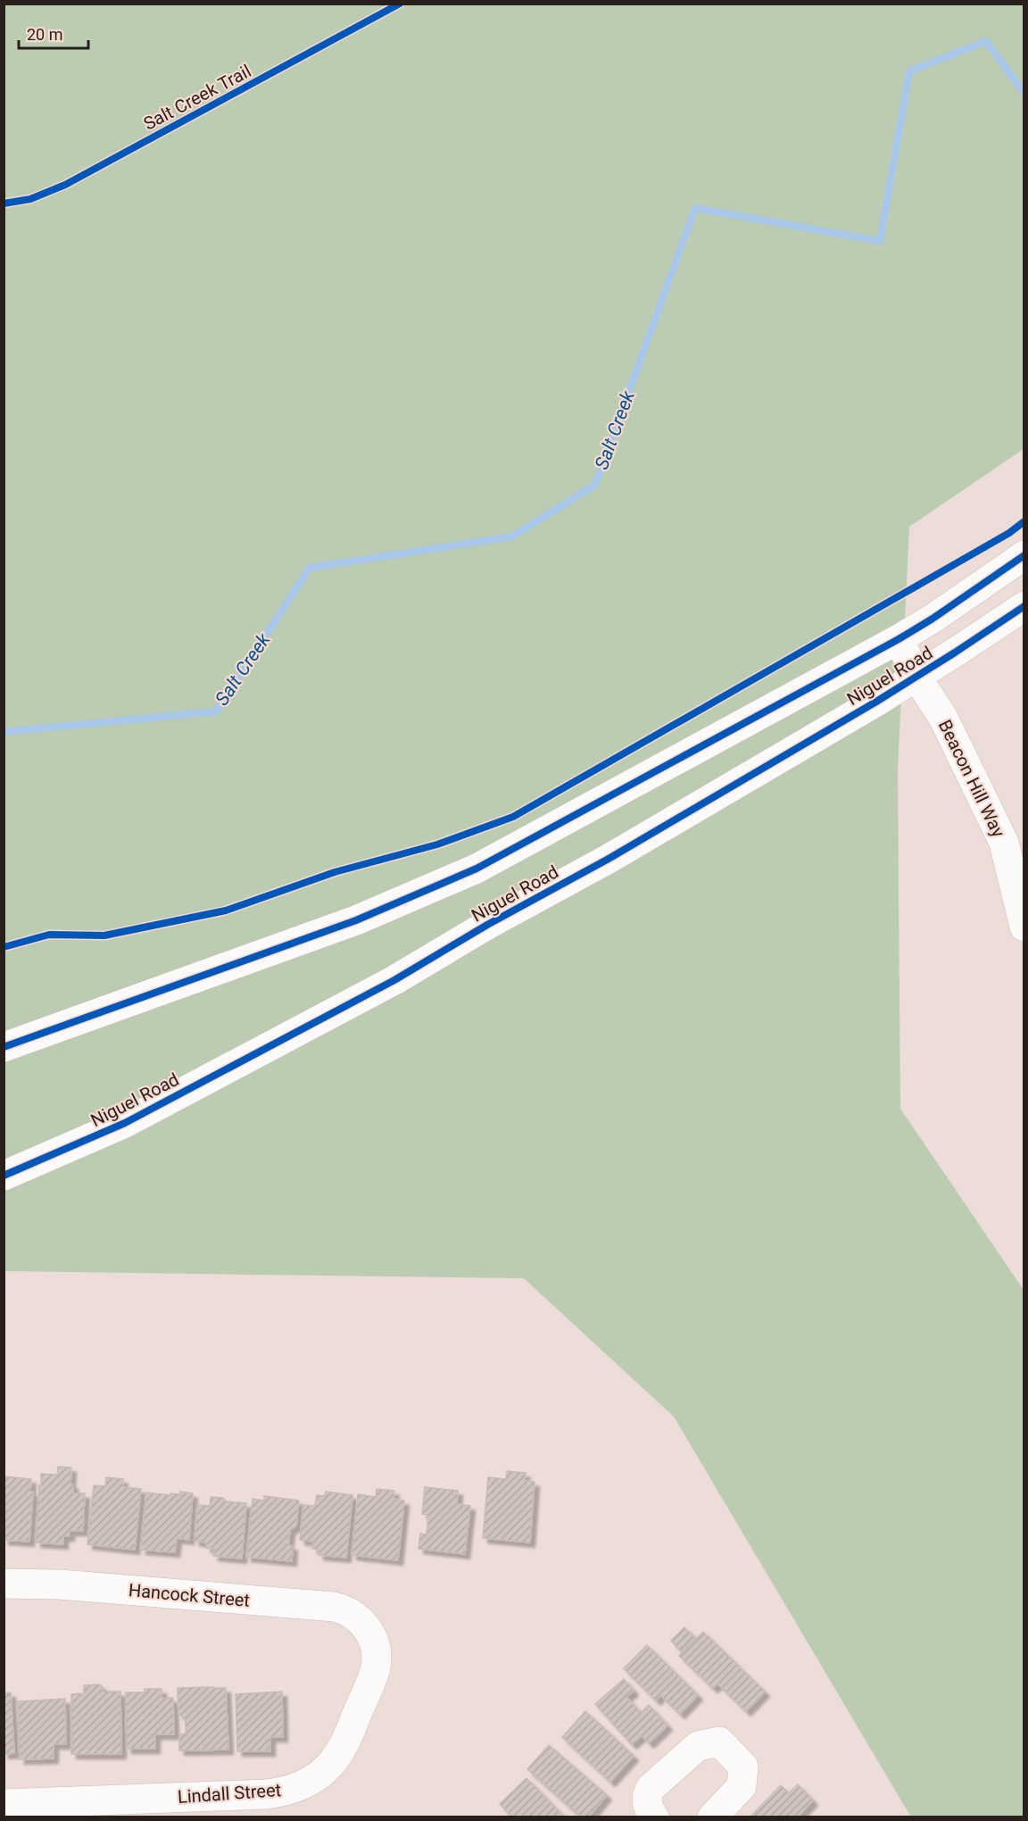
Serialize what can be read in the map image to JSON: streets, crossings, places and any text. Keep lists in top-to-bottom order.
{
  "streets": {
    "main road": [
      "Niguel Road",
      "Beacon Hill Way",
      "Hancock Street",
      "Lindall Street"
    ],
    "cycle path": ["Salt Creek Trail"]
  },
  "crossings": [
    ["Niguel Road", "Beacon Hill Way"],
    ["Hancock Street", "Lindall Street"]
  ],
  "water": ["Salt Creek"],
  "scale_bar": "20 m"
}
